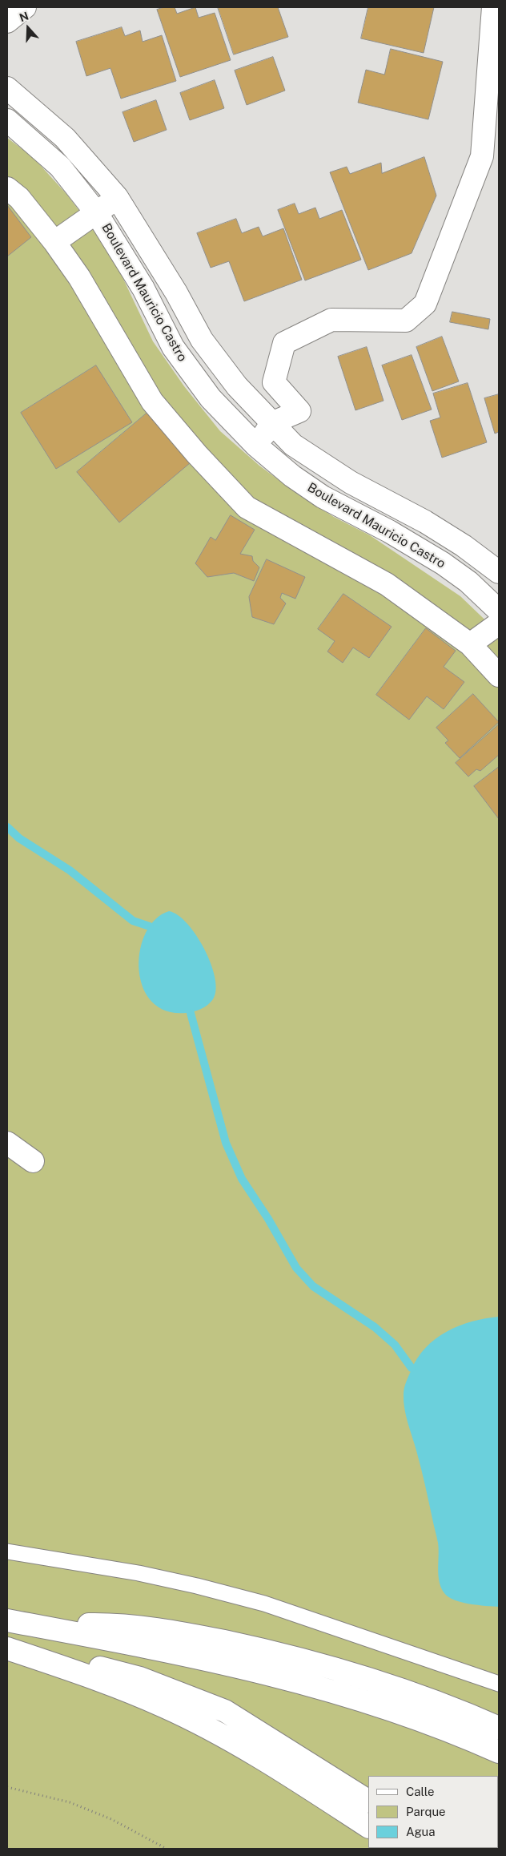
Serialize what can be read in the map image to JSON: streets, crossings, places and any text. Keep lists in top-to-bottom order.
{
  "streets": {
    "main road": ["Boulevard Mauricio Castro"]
  },
  "legend": ["Calle", "Parque", "Agua"],
  "north": "top"
}
